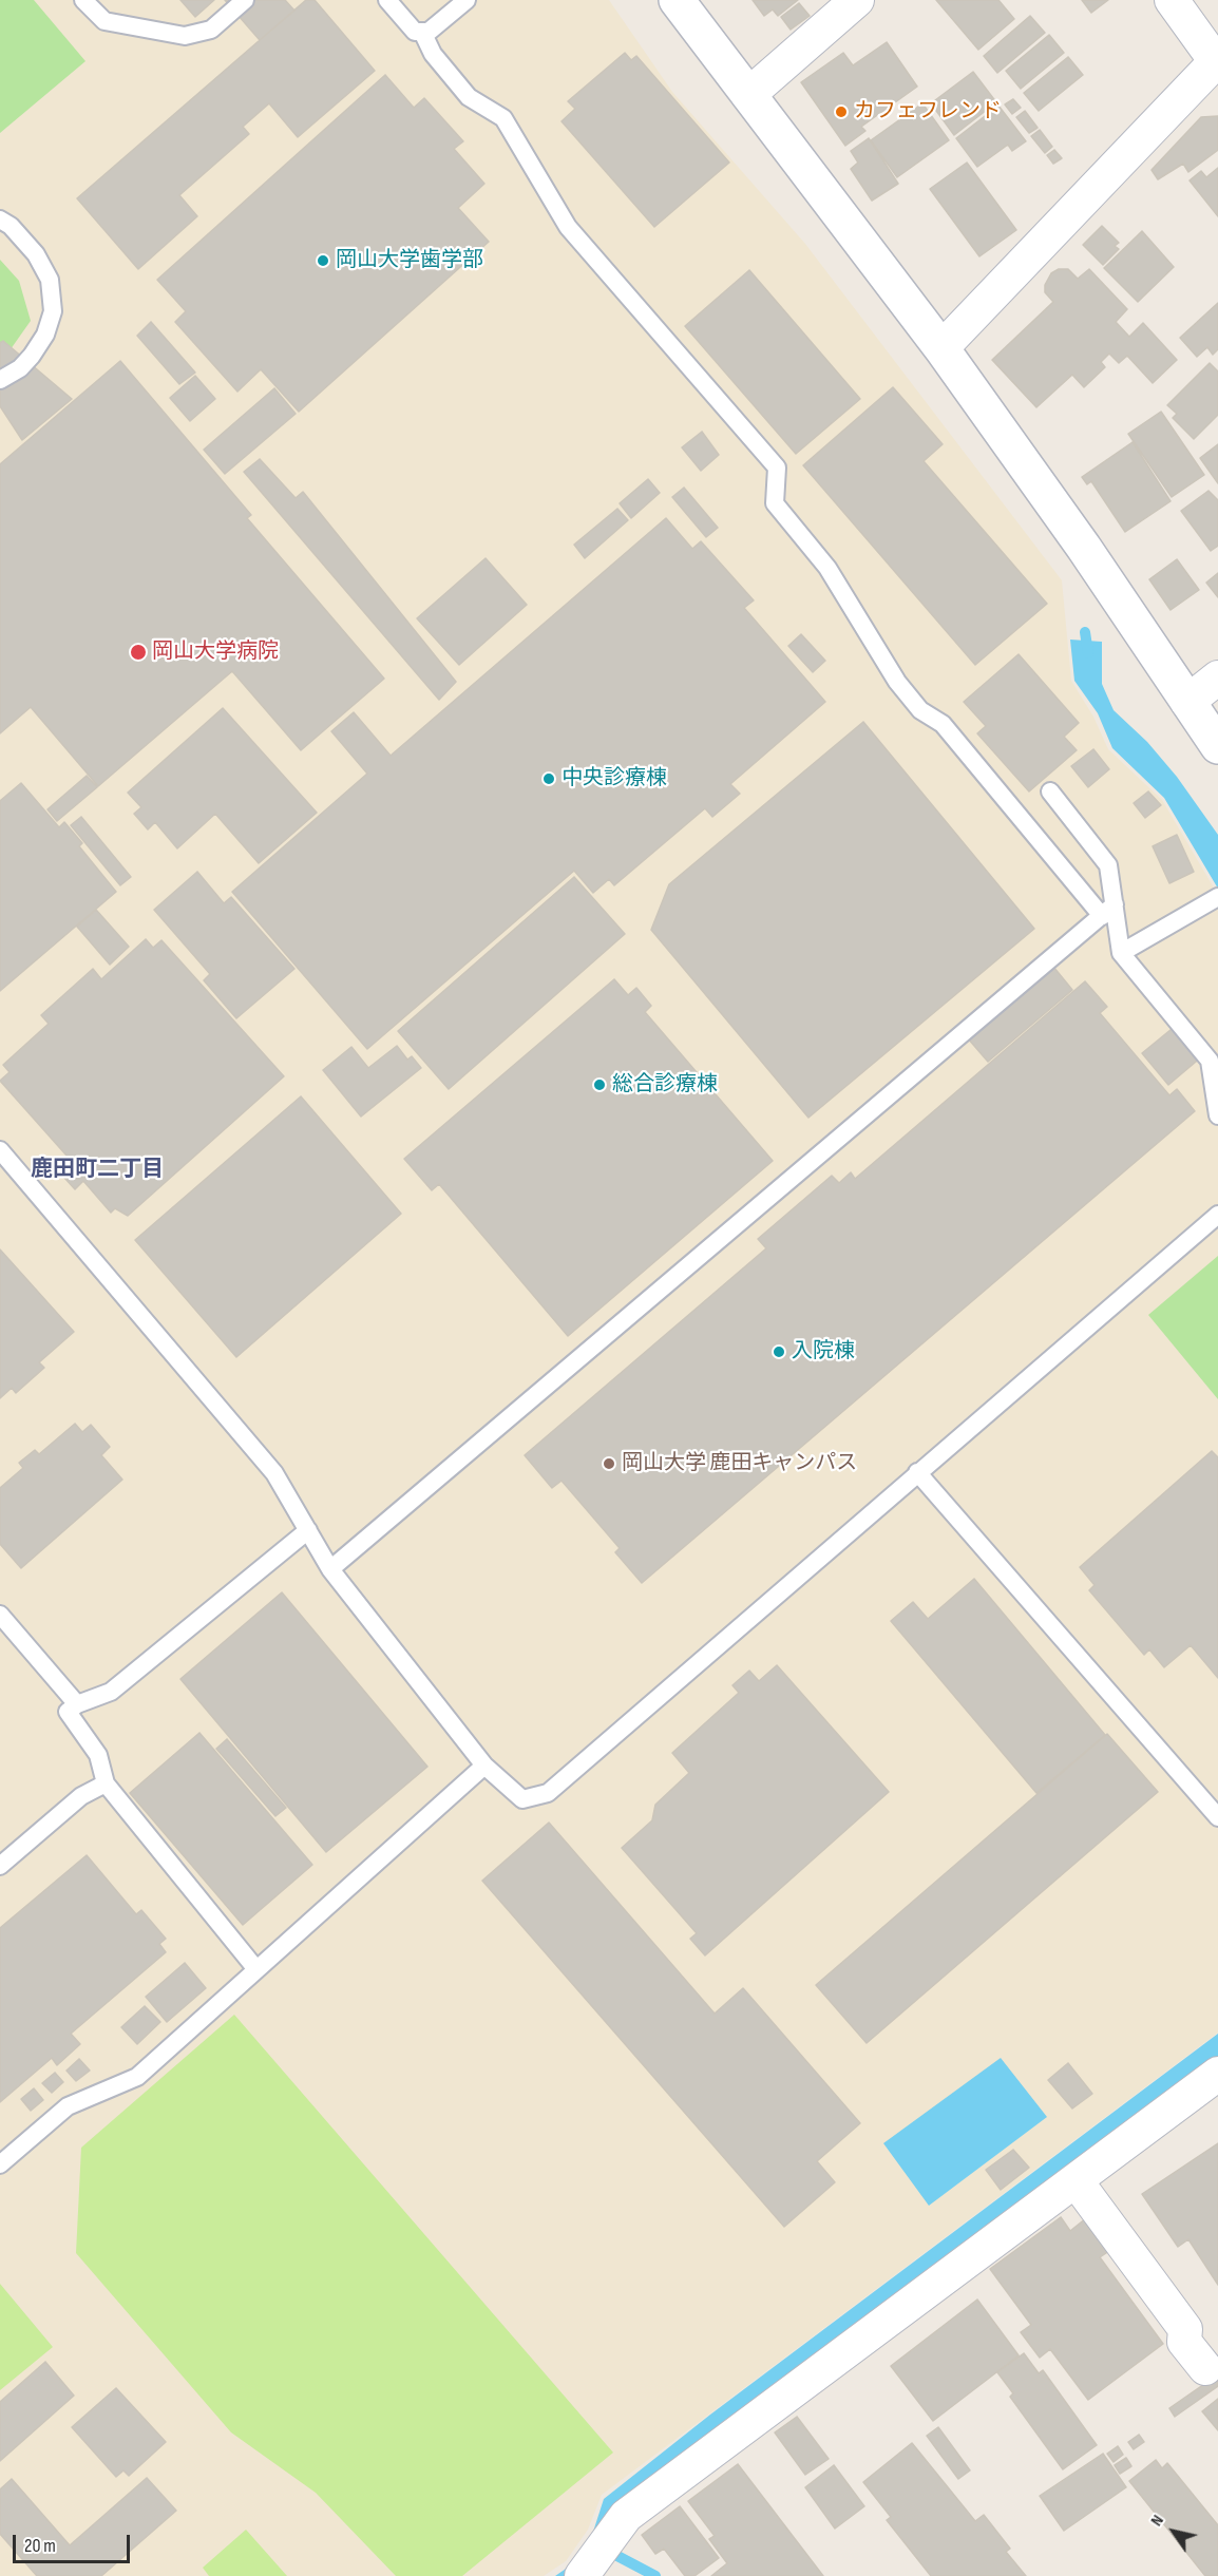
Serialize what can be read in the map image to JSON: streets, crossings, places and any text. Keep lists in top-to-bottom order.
{
  "districts": ["鹿田町二丁目"],
  "places": [
    "カフェフレンド",
    "岡山大学歯学部",
    "岡山大学病院",
    "中央診療棟",
    "総合診療棟",
    "入院棟",
    "岡山大学 鹿田キャンパス"
  ],
  "scale_bar": "20 m",
  "north": "top left"
}
